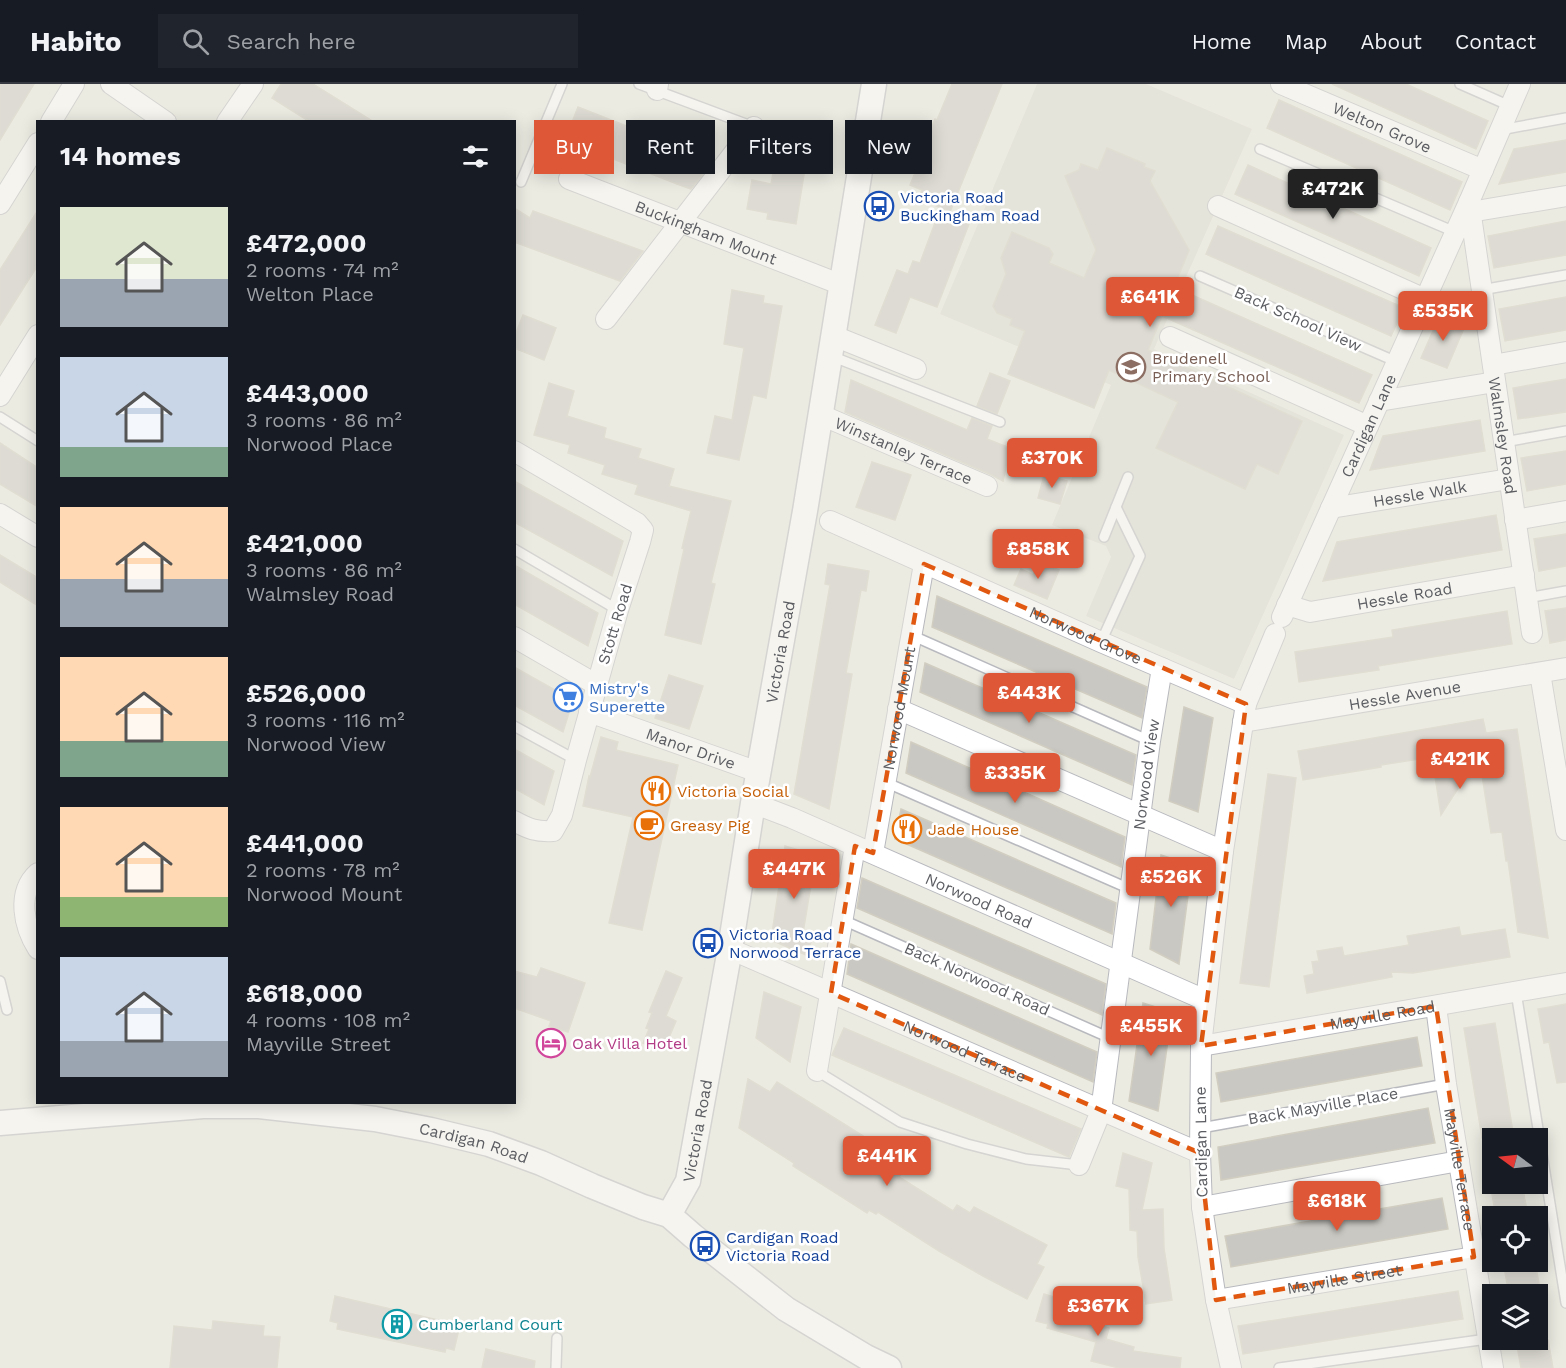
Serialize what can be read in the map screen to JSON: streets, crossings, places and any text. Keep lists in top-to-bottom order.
{
  "streets": {
    "street": [
      "Welton Grove",
      "Buckingham Mount",
      "Cardigan Lane",
      "Walmsley Road",
      "Winstanley Terrace",
      "Hessle Walk",
      "Hessle Road",
      "Stott Road",
      "Norwood Grove",
      "Victoria Road",
      "Hessle Avenue",
      "Norwood Mount",
      "Manor Drive",
      "Norwood View",
      "Norwood Road",
      "Mayville Road",
      "Norwood Terrace",
      "Cardigan Road",
      "Mayville Terrace",
      "Mayville Street"
    ],
    "lane": ["Back School View", "Back Norwood Road", "Back Mayville Place"]
  },
  "crossings": [
    ["Welton Grove", "Cardigan Lane"],
    ["Buckingham Mount", "Victoria Road"],
    ["Back School View", "Cardigan Lane"],
    ["Cardigan Lane", "Walmsley Road"],
    ["Cardigan Lane", "Hessle Walk"],
    ["Cardigan Lane", "Hessle Road"],
    ["Cardigan Lane", "Norwood Grove"],
    ["Cardigan Lane", "Hessle Avenue"],
    ["Cardigan Lane", "Norwood Road"],
    ["Cardigan Lane", "Mayville Road"],
    ["Cardigan Lane", "Norwood Terrace"],
    ["Cardigan Lane", "Back Mayville Place"],
    ["Cardigan Lane", "Mayville Street"],
    ["Walmsley Road", "Hessle Walk"],
    ["Walmsley Road", "Hessle Road"],
    ["Winstanley Terrace", "Victoria Road"],
    ["Stott Road", "Manor Drive"],
    ["Norwood Grove", "Hessle Avenue"],
    ["Norwood Grove", "Norwood Mount"],
    ["Norwood Grove", "Norwood View"],
    ["Victoria Road", "Manor Drive"],
    ["Victoria Road", "Norwood Road"],
    ["Victoria Road", "Norwood Terrace"],
    ["Victoria Road", "Cardigan Road"],
    ["Norwood Mount", "Norwood Road"],
    ["Norwood Mount", "Back Norwood Road"],
    ["Norwood Mount", "Norwood Terrace"],
    ["Norwood View", "Norwood Road"],
    ["Norwood View", "Back Norwood Road"],
    ["Norwood View", "Norwood Terrace"],
    ["Mayville Road", "Mayville Terrace"],
    ["Back Mayville Place", "Mayville Terrace"],
    ["Mayville Terrace", "Mayville Street"]
  ],
  "places": {
    "bus stop": ["Victoria Road Buckingham Road", "Victoria Road Norwood Terrace", "Cardigan Road Victoria Road"],
    "school or university": ["Brudenell Primary School"],
    "supermarket": ["Mistry's Superette"],
    "restaurant": ["Victoria Social", "Jade House"],
    "cafe": ["Greasy Pig"],
    "hotel": ["Oak Villa Hotel"],
    "building": ["Cumberland Court"]
  },
  "north": "left",
  "page": {
    "header": "Habito",
    "search": "Search here",
    "nav": [
      "Home",
      "Map",
      "About",
      "Contact"
    ],
    "chip": [
      "Buy",
      "Rent",
      "Filters",
      "New"
    ],
    "heading": "14 homes",
    "price": [
      "£472K",
      "£641K",
      "£535K",
      "£370K",
      "£858K",
      "£443K",
      "£421K",
      "£335K",
      "£447K",
      "£526K",
      "£455K",
      "£441K",
      "£618K",
      "£367K"
    ],
    "list": [
      {
        "name": "£472,000",
        "note": "2 rooms · 74 m² · Welton Place"
      },
      {
        "name": "£443,000",
        "note": "3 rooms · 86 m² · Norwood Place"
      },
      {
        "name": "£421,000",
        "note": "3 rooms · 86 m² · Walmsley Road"
      },
      {
        "name": "£526,000",
        "note": "3 rooms · 116 m² · Norwood View"
      },
      {
        "name": "£441,000",
        "note": "2 rooms · 78 m² · Norwood Mount"
      },
      {
        "name": "£618,000",
        "note": "4 rooms · 108 m² · Mayville Street"
      }
    ]
  }
}
